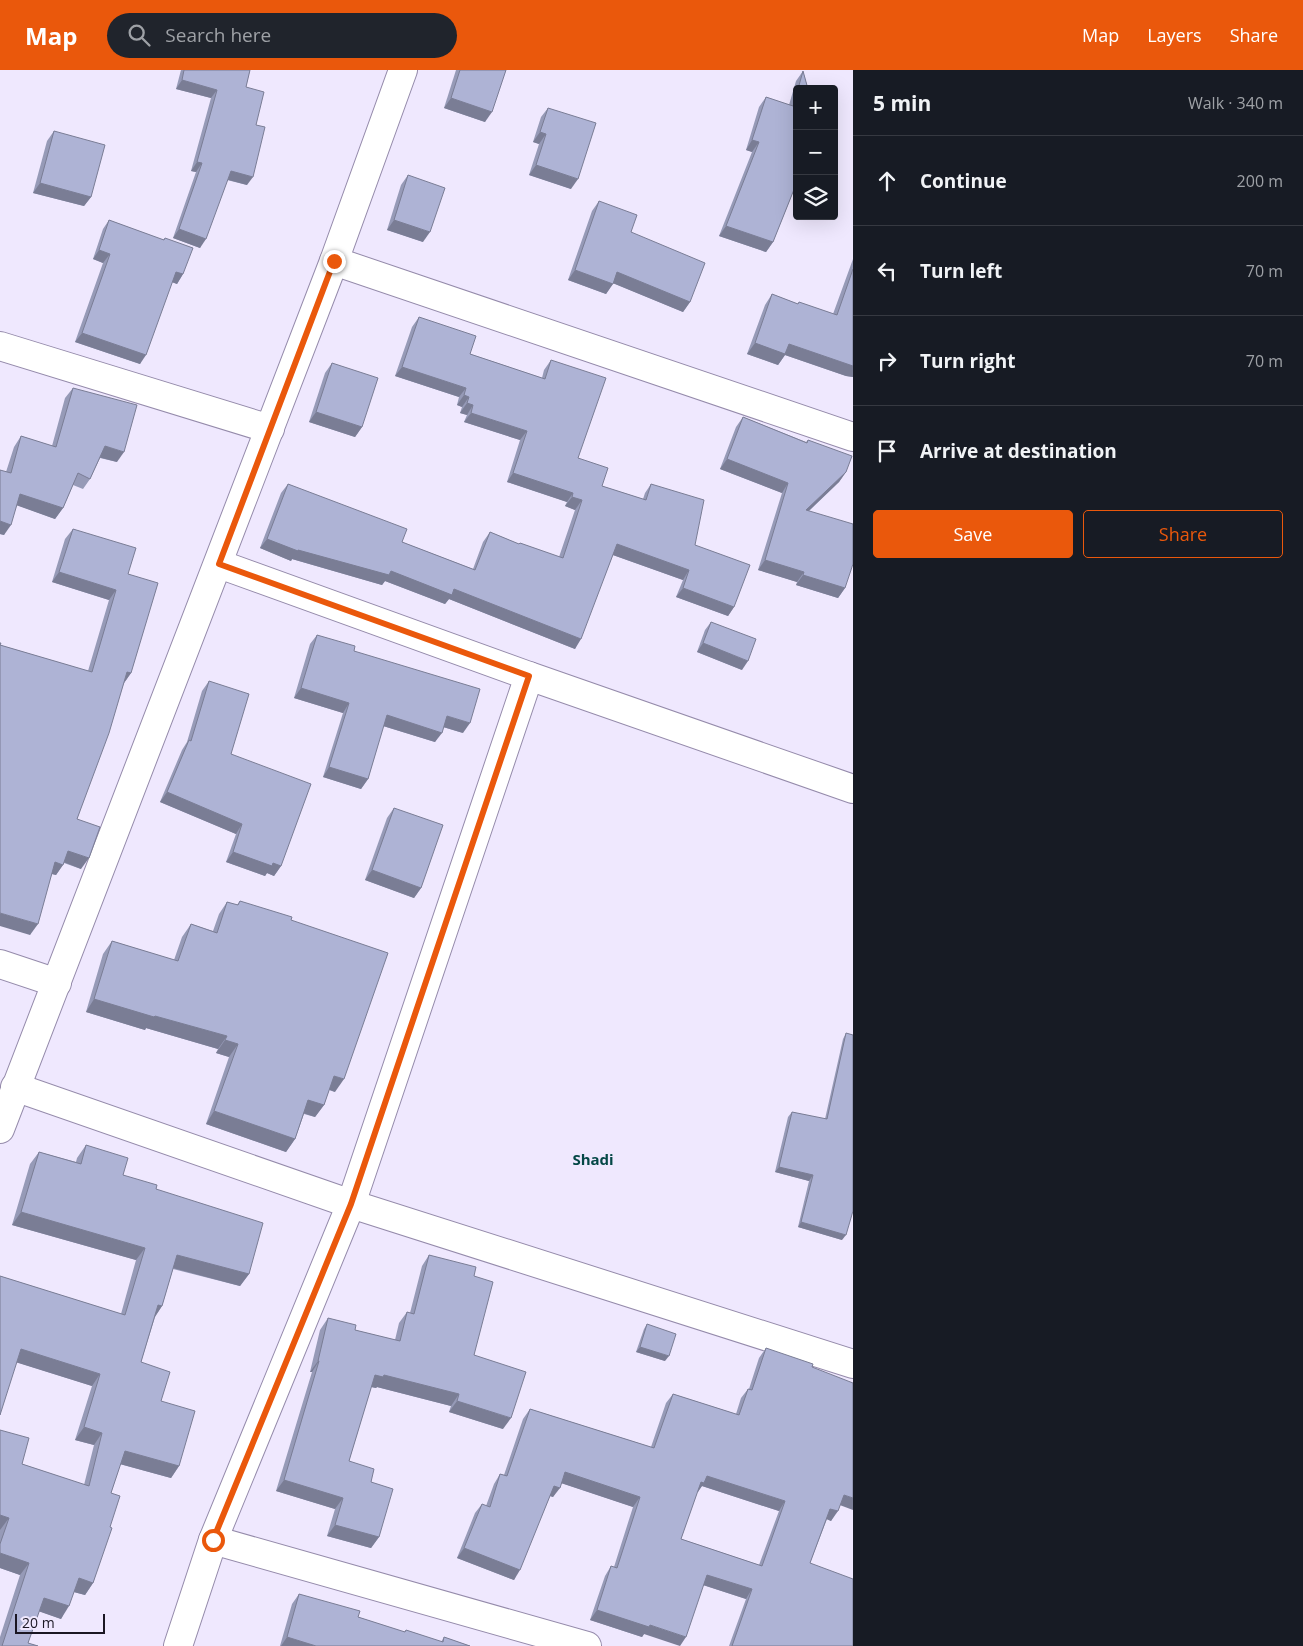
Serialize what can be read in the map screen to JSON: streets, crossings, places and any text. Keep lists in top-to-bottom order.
{
  "districts": ["Shadi"],
  "scale_bar": "20 m",
  "page": {
    "header": "Map",
    "search": "Search here",
    "nav": ["Map", "Layers", "Share"],
    "heading": ["5 min", "Walk · 340 m"],
    "map_buttons": ["+", "−"],
    "list": [
      ["Continue", "200 m"],
      ["Turn left", "70 m"],
      ["Turn right", "70 m"],
      "Arrive at destination"
    ],
    "buttons": ["Save", "Share"],
    "scale": "20 m"
  }
}
